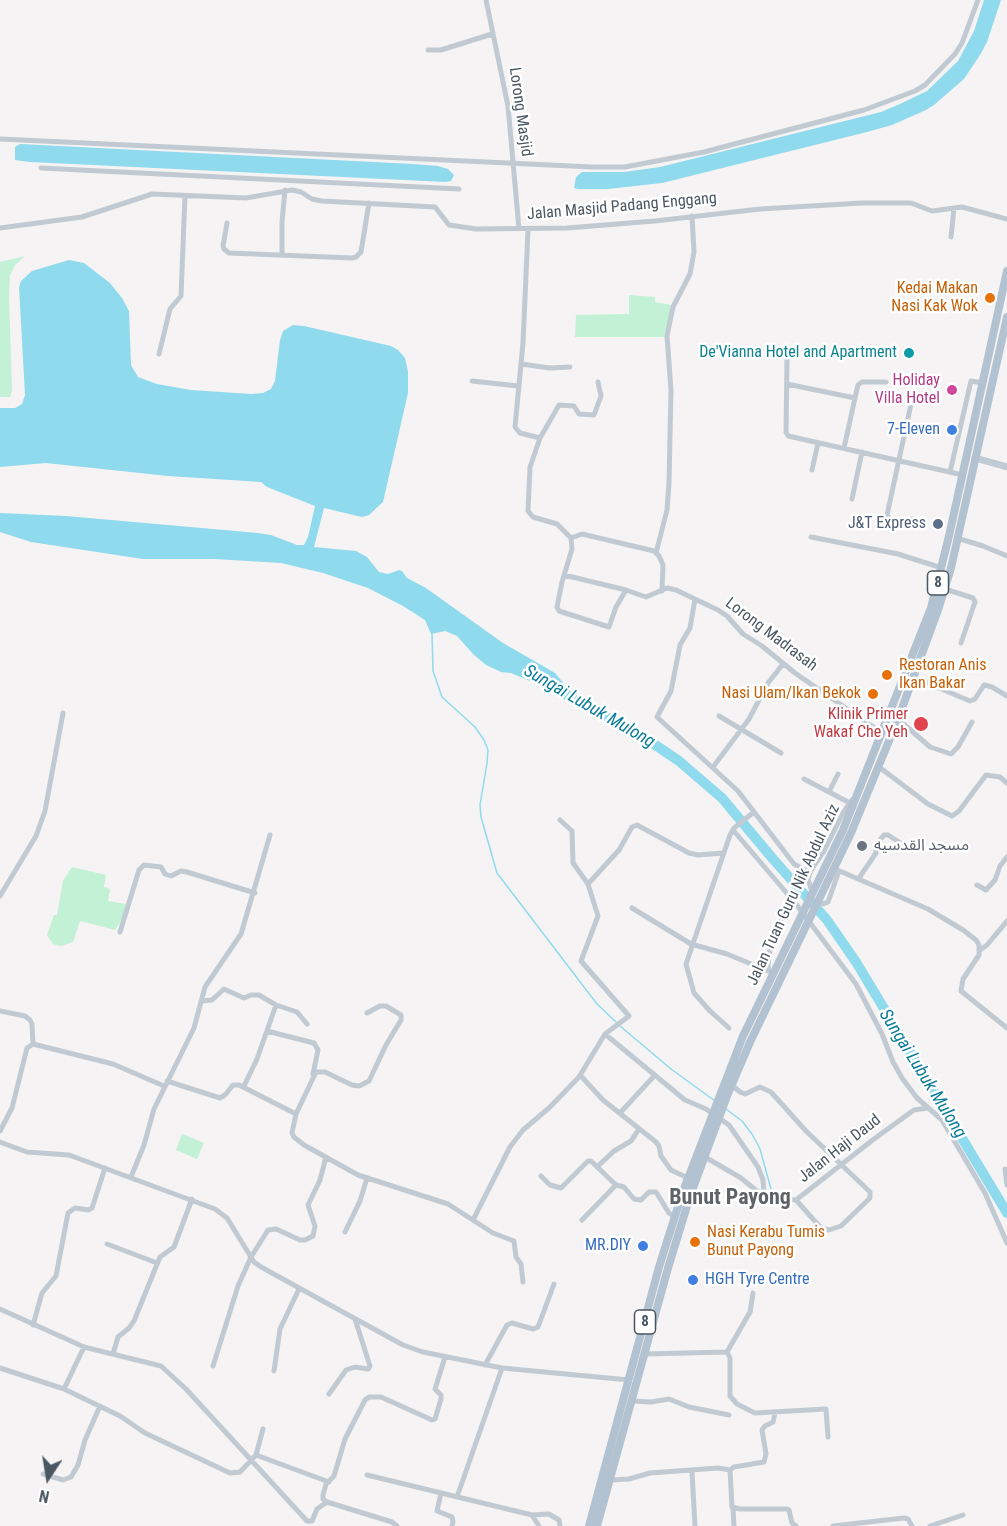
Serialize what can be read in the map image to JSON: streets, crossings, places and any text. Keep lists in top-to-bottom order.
{
  "streets": {
    "main road": ["8", "Jalan Tuan Guru Nik Abdul Aziz"],
    "street": [
      "Lorong Masjid",
      "Jalan Masjid Padang Enggang",
      "Lorong Madrasah",
      "Jalan Haji Daud"
    ]
  },
  "crossings": [
    ["Lorong Masjid", "Jalan Masjid Padang Enggang"],
    ["Lorong Madrasah", "Jalan Tuan Guru Nik Abdul Aziz"],
    ["Jalan Tuan Guru Nik Abdul Aziz", "Jalan Haji Daud"]
  ],
  "districts": ["Bunut Payong"],
  "water": ["Sungai Lubuk Mulong"],
  "places": [
    "Kedai Makan Nasi Kak Wok",
    "De'Vianna Hotel and Apartment",
    "Holiday Villa Hotel",
    "7-Eleven",
    "J&T Express",
    "Restoran Anis Ikan Bakar",
    "Nasi Ulam/Ikan Bekok",
    "Klinik Primer Wakaf Che Yeh",
    "مسجد القدسيه",
    "Nasi Kerabu Tumis Bunut Payong",
    "MR.DIY",
    "HGH Tyre Centre"
  ],
  "north": "bottom"
}
